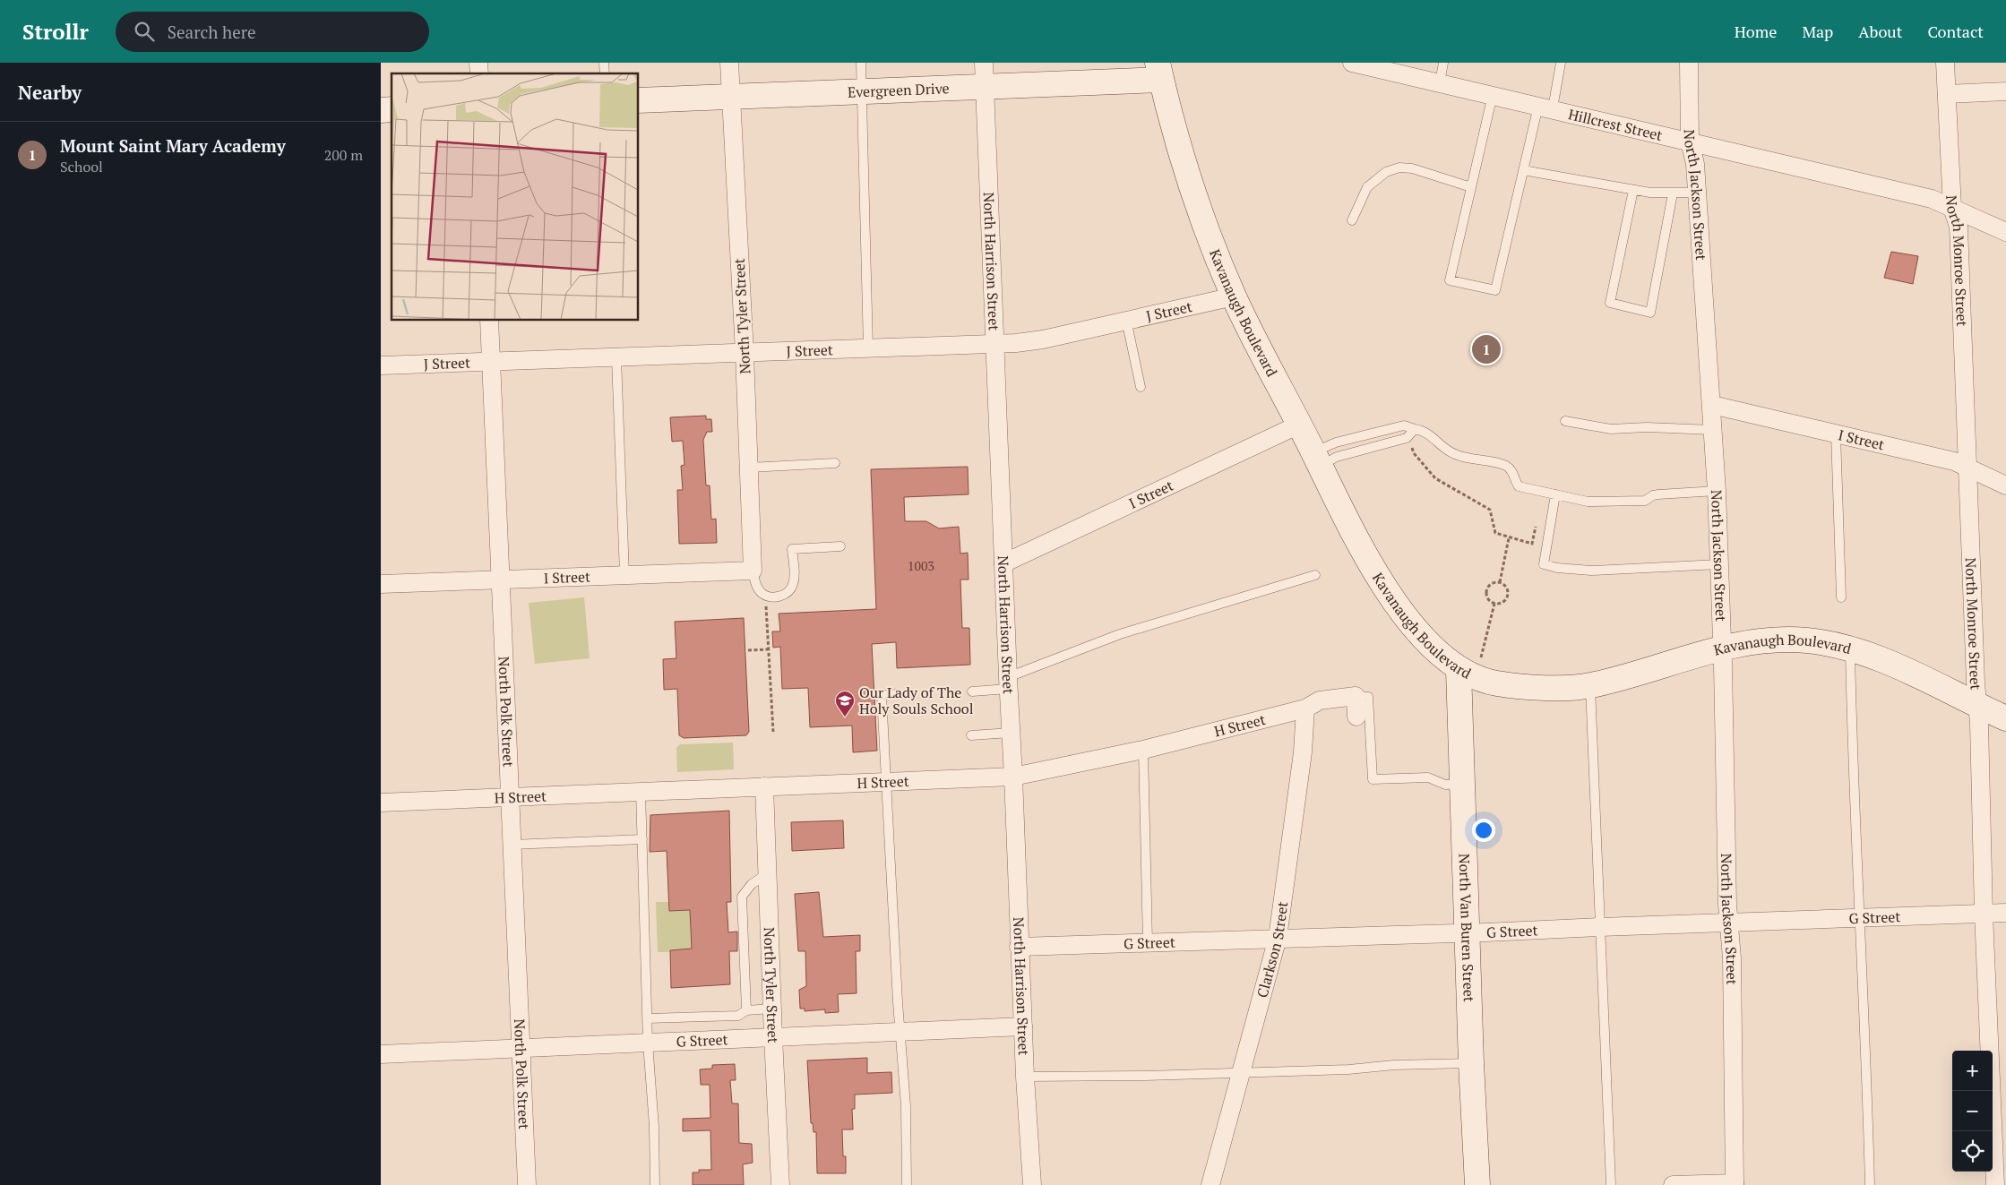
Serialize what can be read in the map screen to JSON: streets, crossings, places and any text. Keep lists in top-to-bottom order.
{
  "streets": {
    "street": [
      "Evergreen Drive",
      "Hillcrest Street",
      "North Jackson Street",
      "North Harrison Street",
      "North Monroe Street",
      "J Street",
      "Kavanaugh Boulevard",
      "North Tyler Street",
      "I Street",
      "North Polk Street",
      "H Street",
      "G Street",
      "North Van Buren Street",
      "Clarkson Street"
    ]
  },
  "crossings": [
    ["Evergreen Drive", "North Harrison Street"],
    ["Evergreen Drive", "Kavanaugh Boulevard"],
    ["Evergreen Drive", "North Tyler Street"],
    ["Hillcrest Street", "North Jackson Street"],
    ["Hillcrest Street", "North Monroe Street"],
    ["North Jackson Street", "Kavanaugh Boulevard"],
    ["North Jackson Street", "I Street"],
    ["North Jackson Street", "G Street"],
    ["North Harrison Street", "J Street"],
    ["North Harrison Street", "I Street"],
    ["North Harrison Street", "H Street"],
    ["North Harrison Street", "G Street"],
    ["North Monroe Street", "Kavanaugh Boulevard"],
    ["North Monroe Street", "I Street"],
    ["North Monroe Street", "G Street"],
    ["J Street", "Kavanaugh Boulevard"],
    ["J Street", "North Tyler Street"],
    ["J Street", "North Polk Street"],
    ["Kavanaugh Boulevard", "I Street"],
    ["Kavanaugh Boulevard", "North Van Buren Street"],
    ["North Tyler Street", "I Street"],
    ["North Tyler Street", "H Street"],
    ["North Tyler Street", "G Street"],
    ["I Street", "North Polk Street"],
    ["North Polk Street", "H Street"],
    ["North Polk Street", "G Street"],
    ["H Street", "Clarkson Street"],
    ["G Street", "North Van Buren Street"],
    ["G Street", "Clarkson Street"]
  ],
  "places": {
    "school or university": ["Our Lady of The Holy Souls School"]
  },
  "house_numbers": ["1003"],
  "page": {
    "header": "Strollr",
    "search": "Search here",
    "nav": [
      "Home",
      "Map",
      "About",
      "Contact"
    ],
    "heading": "Nearby",
    "list": [
      {
        "mark": "1",
        "name": "Mount Saint Mary Academy",
        "note": "School",
        "value": "200 m"
      }
    ],
    "pins": "1",
    "map_buttons": ["+", "−"]
  }
}
